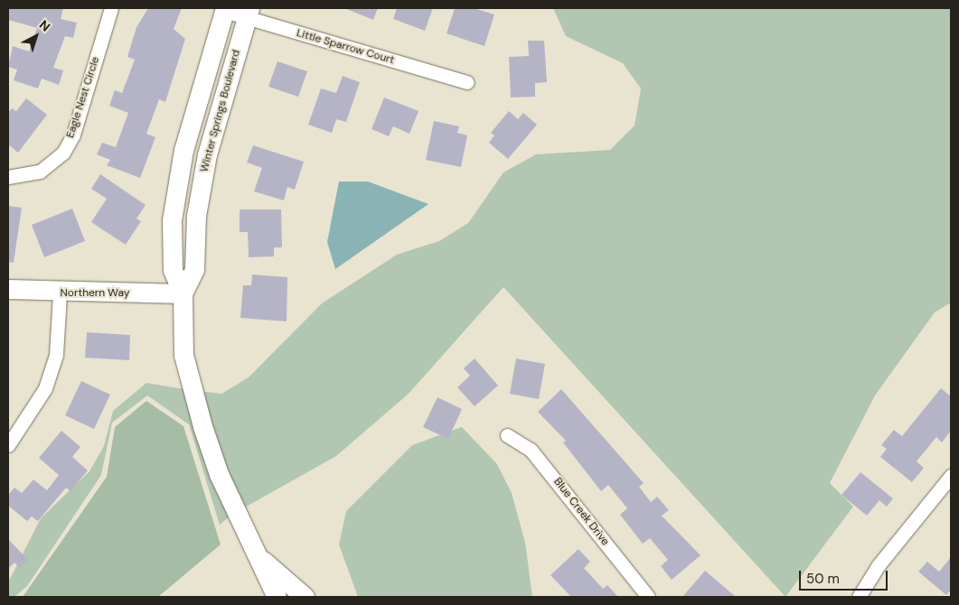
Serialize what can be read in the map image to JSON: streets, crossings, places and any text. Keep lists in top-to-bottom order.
{
  "streets": {
    "street": [
      "Little Sparrow Court",
      "Eagle Nest Circle",
      "Winter Springs Boulevard",
      "Northern Way",
      "Blue Creek Drive"
    ]
  },
  "crossings": [
    ["Little Sparrow Court", "Winter Springs Boulevard"],
    ["Winter Springs Boulevard", "Northern Way"]
  ],
  "scale_bar": "50 m",
  "north": "top right"
}
